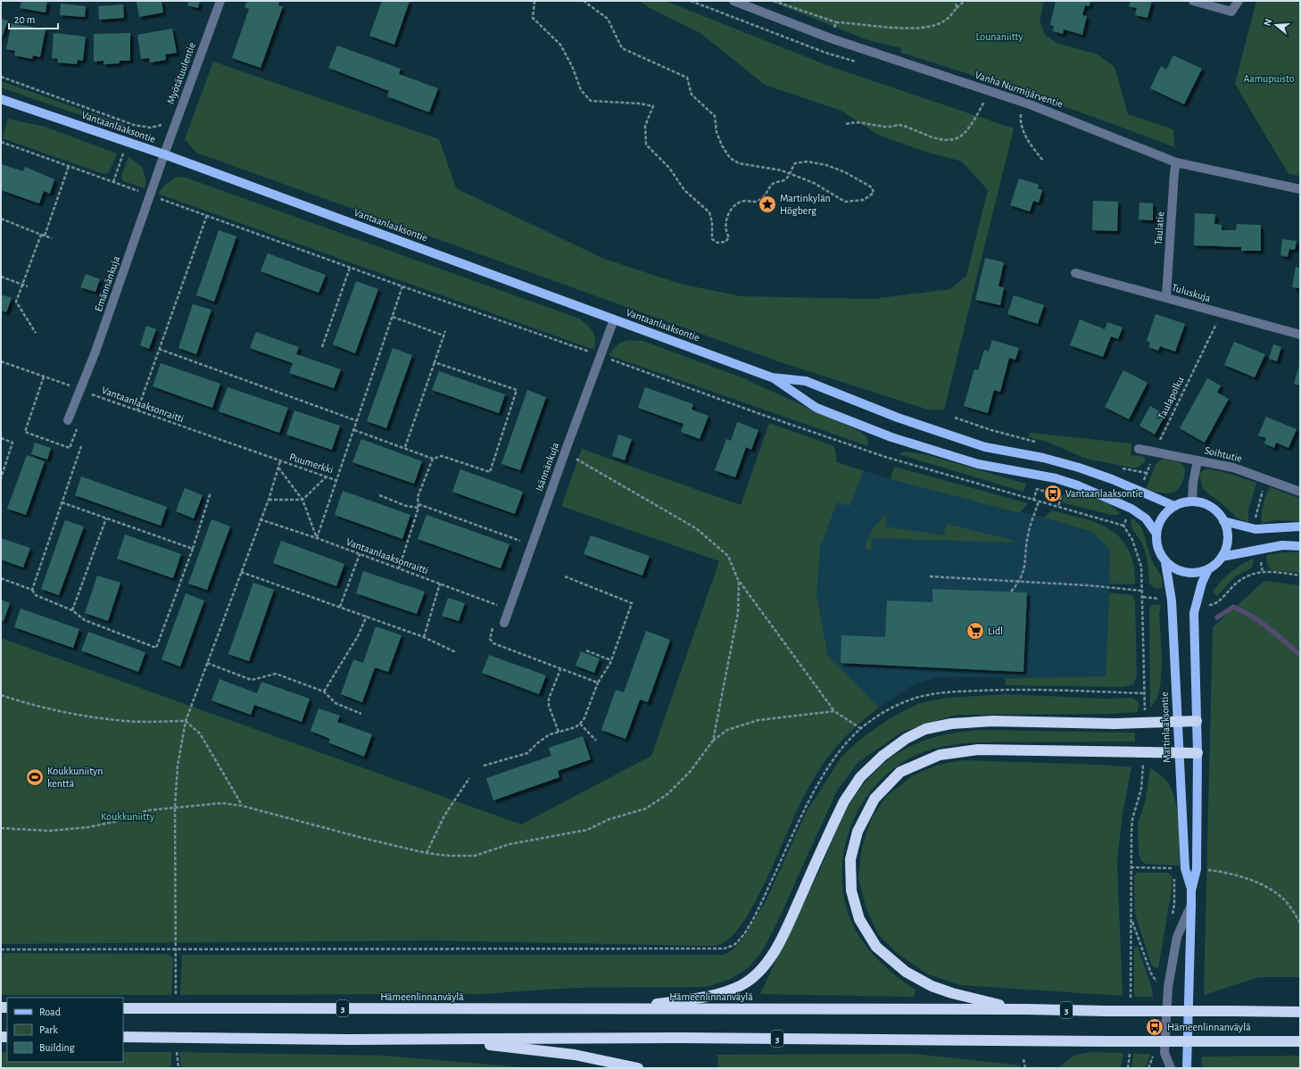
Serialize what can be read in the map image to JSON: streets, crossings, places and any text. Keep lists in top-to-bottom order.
{
  "streets": {
    "highway": ["Hämeenlinnanväylä", "3"],
    "main road": ["Vantaanlaaksontie", "Martinlaaksontie"],
    "street": [
      "Myötätuulentie",
      "Vanha Nurmijärventie",
      "Taulatie",
      "Emännänkuja",
      "Tuluskuja",
      "Soihtutie",
      "Isännänkuja"
    ],
    "path": ["Taulapolku", "Vantaanlaaksonraitti", "Puumerkki"]
  },
  "crossings": [
    ["Myötätuulentie", "Vantaanlaaksontie"],
    ["Myötätuulentie", "Emännänkuja"],
    ["Vanha Nurmijärventie", "Taulatie"],
    ["Vantaanlaaksontie", "Emännänkuja"],
    ["Vantaanlaaksontie", "Taulapolku"],
    ["Vantaanlaaksontie", "Isännänkuja"],
    ["Vantaanlaaksontie", "Martinlaaksontie"],
    ["Taulatie", "Tuluskuja"],
    ["Emännänkuja", "Vantaanlaaksonraitti"],
    ["Tuluskuja", "Taulapolku"],
    ["Taulapolku", "Soihtutie"],
    ["Vantaanlaaksonraitti", "Puumerkki"],
    ["Vantaanlaaksonraitti", "Isännänkuja"]
  ],
  "parks": ["Lounaniitty", "Aamupuisto", "Koukkuniitty"],
  "places": {
    "place": ["Martinkylän Högberg"],
    "bus stop": ["Vantaanlaaksontie", "Hämeenlinnanväylä"],
    "supermarket": ["Lidl"],
    "sports": ["Koukkuniityn kenttä"]
  },
  "legend": ["Road", "Park", "Building"],
  "scale_bar": "20 m",
  "north": "left"
}
